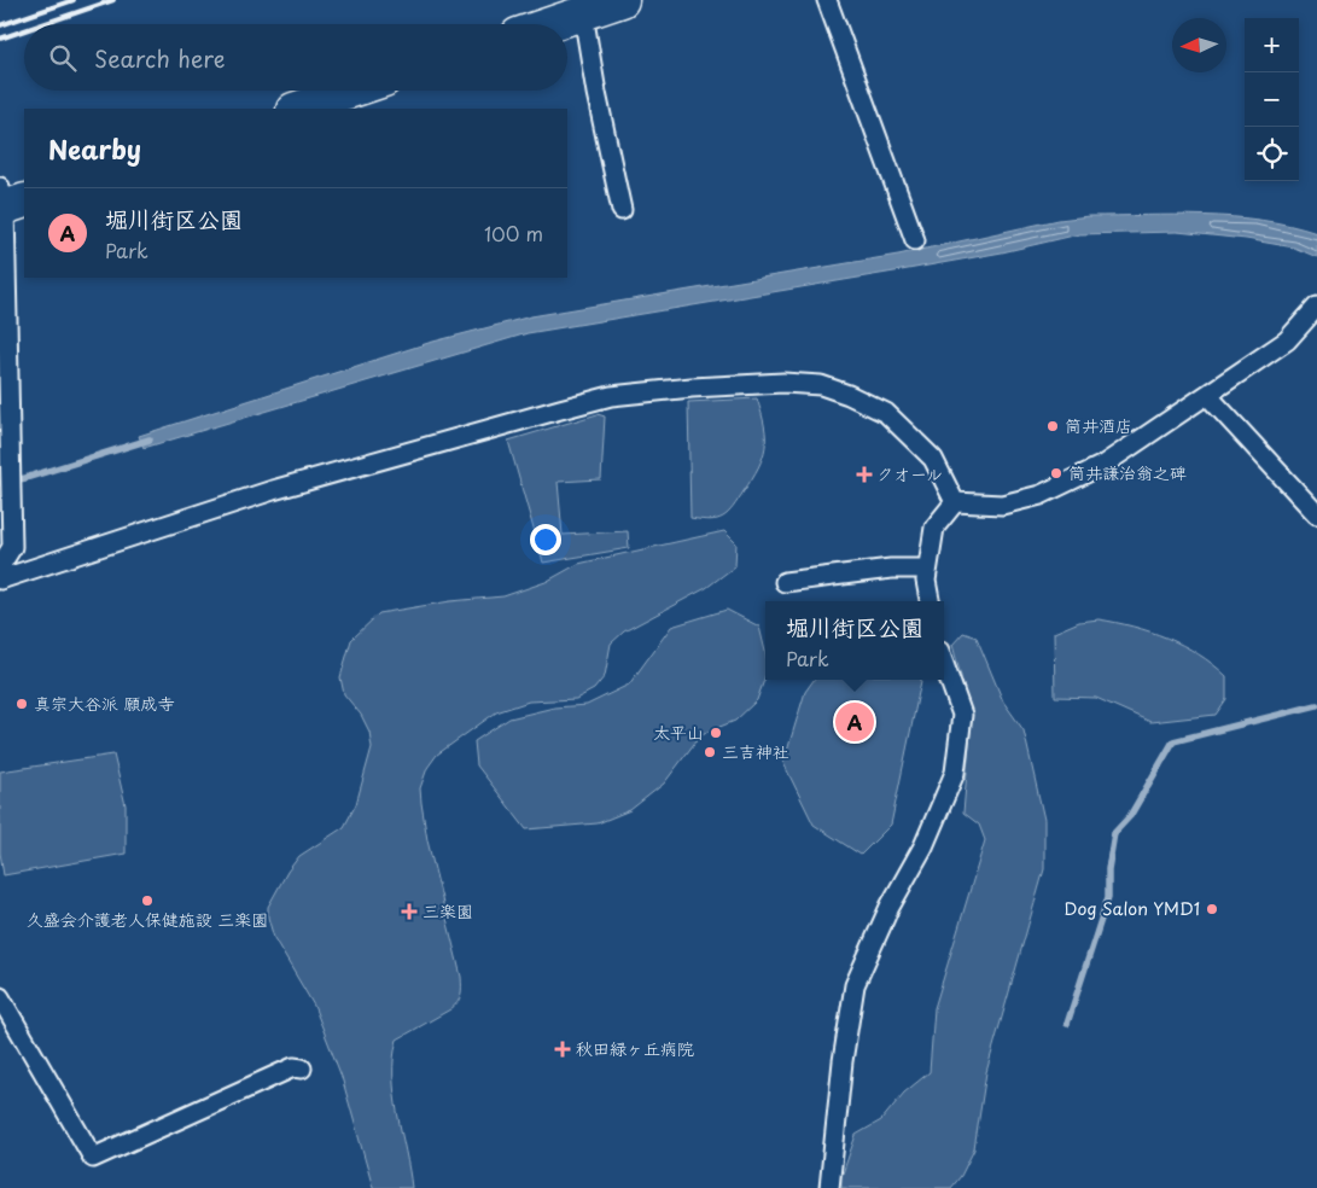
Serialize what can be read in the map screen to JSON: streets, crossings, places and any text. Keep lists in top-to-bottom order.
{
  "places": {
    "other": [
      "筒井酒店",
      "筒井謙治翁之碑",
      "真宗大谷派 願成寺",
      "太平山",
      "三吉神社",
      "久盛会介護老人保健施設 三楽園",
      "Dog Salon YMD1"
    ],
    "health": ["クオール", "三楽園", "秋田緑ヶ丘病院"]
  },
  "north": "left",
  "page": {
    "map_buttons": ["+", "−"],
    "search": "Search here",
    "heading": "Nearby",
    "list": [
      {
        "mark": "A",
        "name": "堀川街区公園",
        "note": "Park",
        "value": "100 m"
      }
    ],
    "popup": ["堀川街区公園", "Park"],
    "pins": "A"
  }
}
